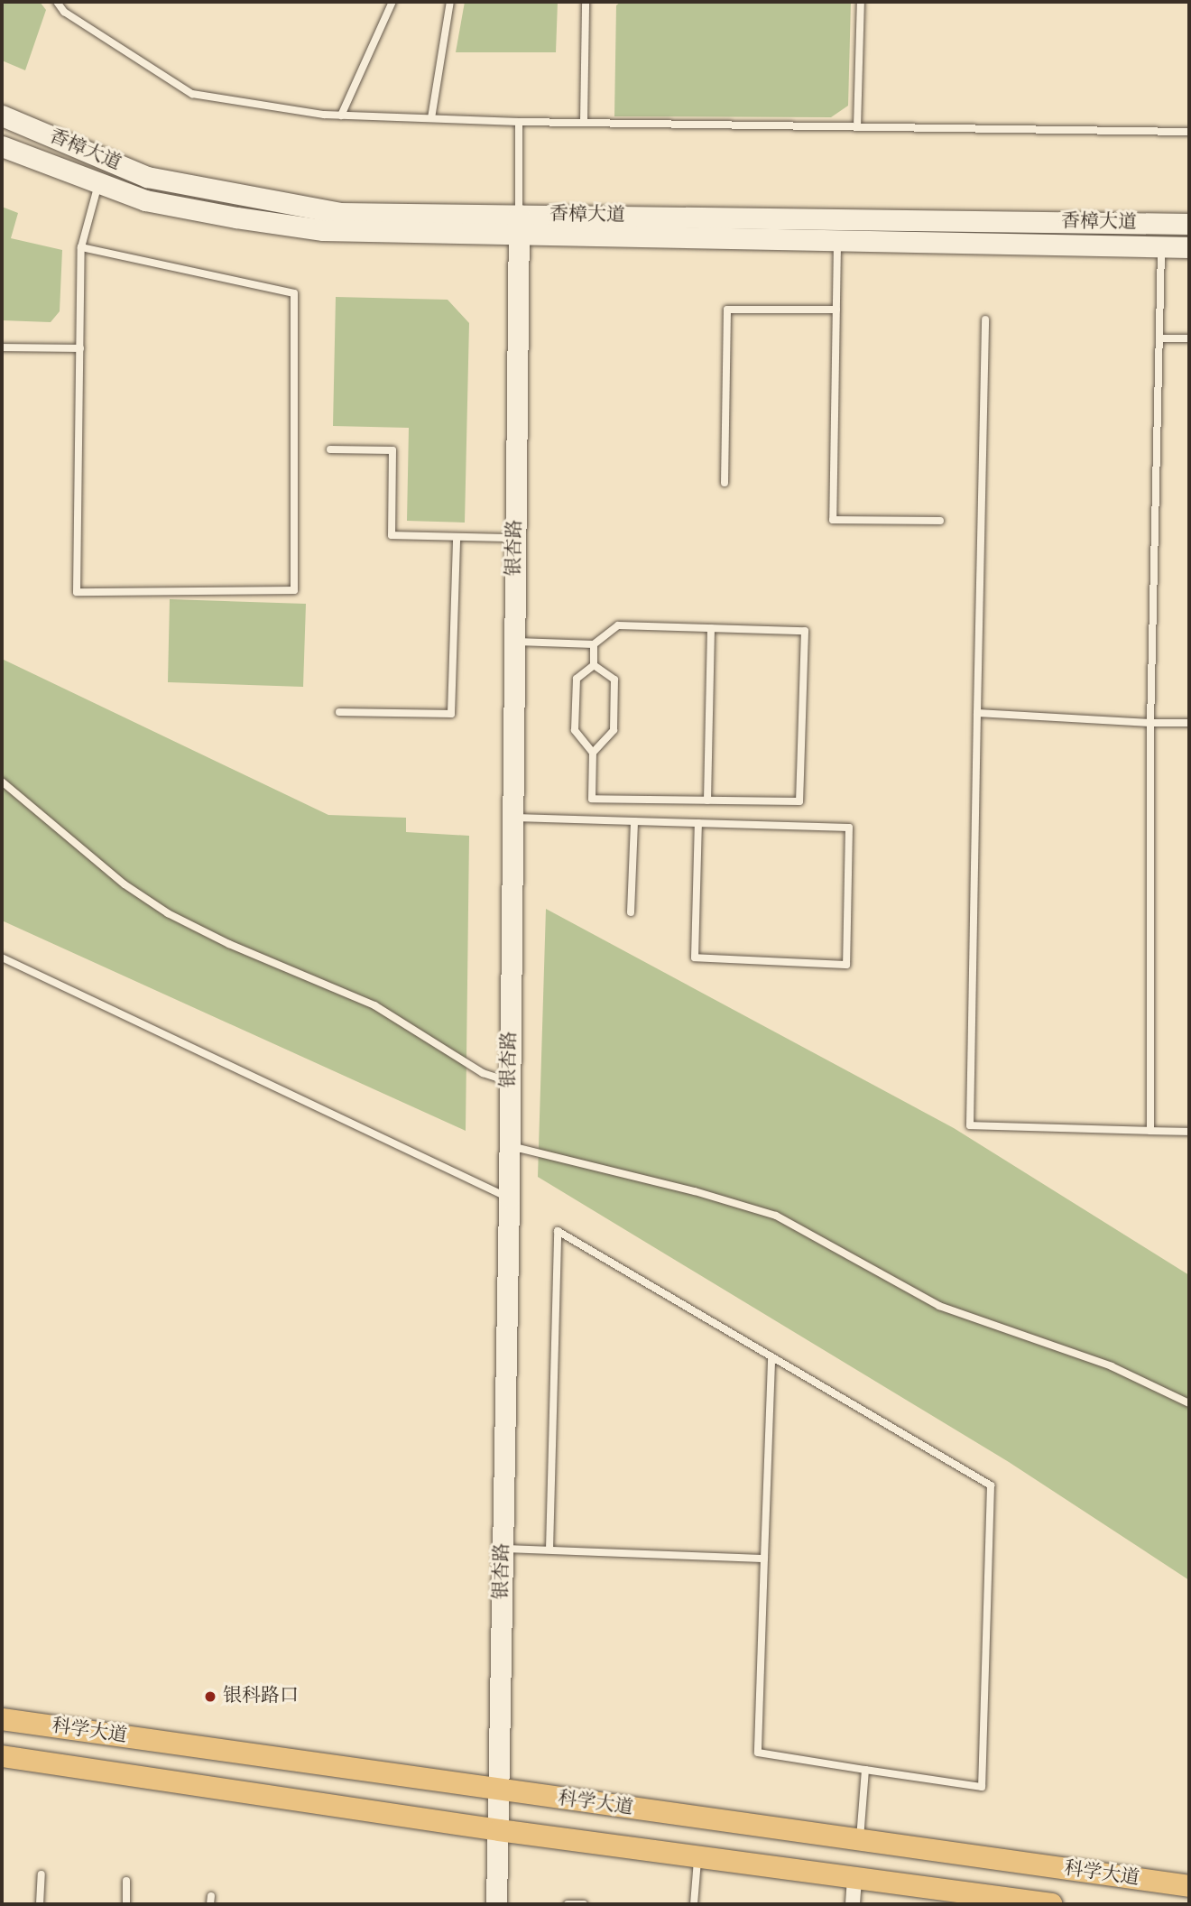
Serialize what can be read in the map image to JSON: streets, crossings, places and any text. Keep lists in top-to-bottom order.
{
  "streets": {
    "main road": ["香樟大道", "银杏路", "科学大道"]
  },
  "crossings": [
    ["香樟大道", "银杏路"],
    ["银杏路", "科学大道"]
  ],
  "places": ["银科路口"]
}
